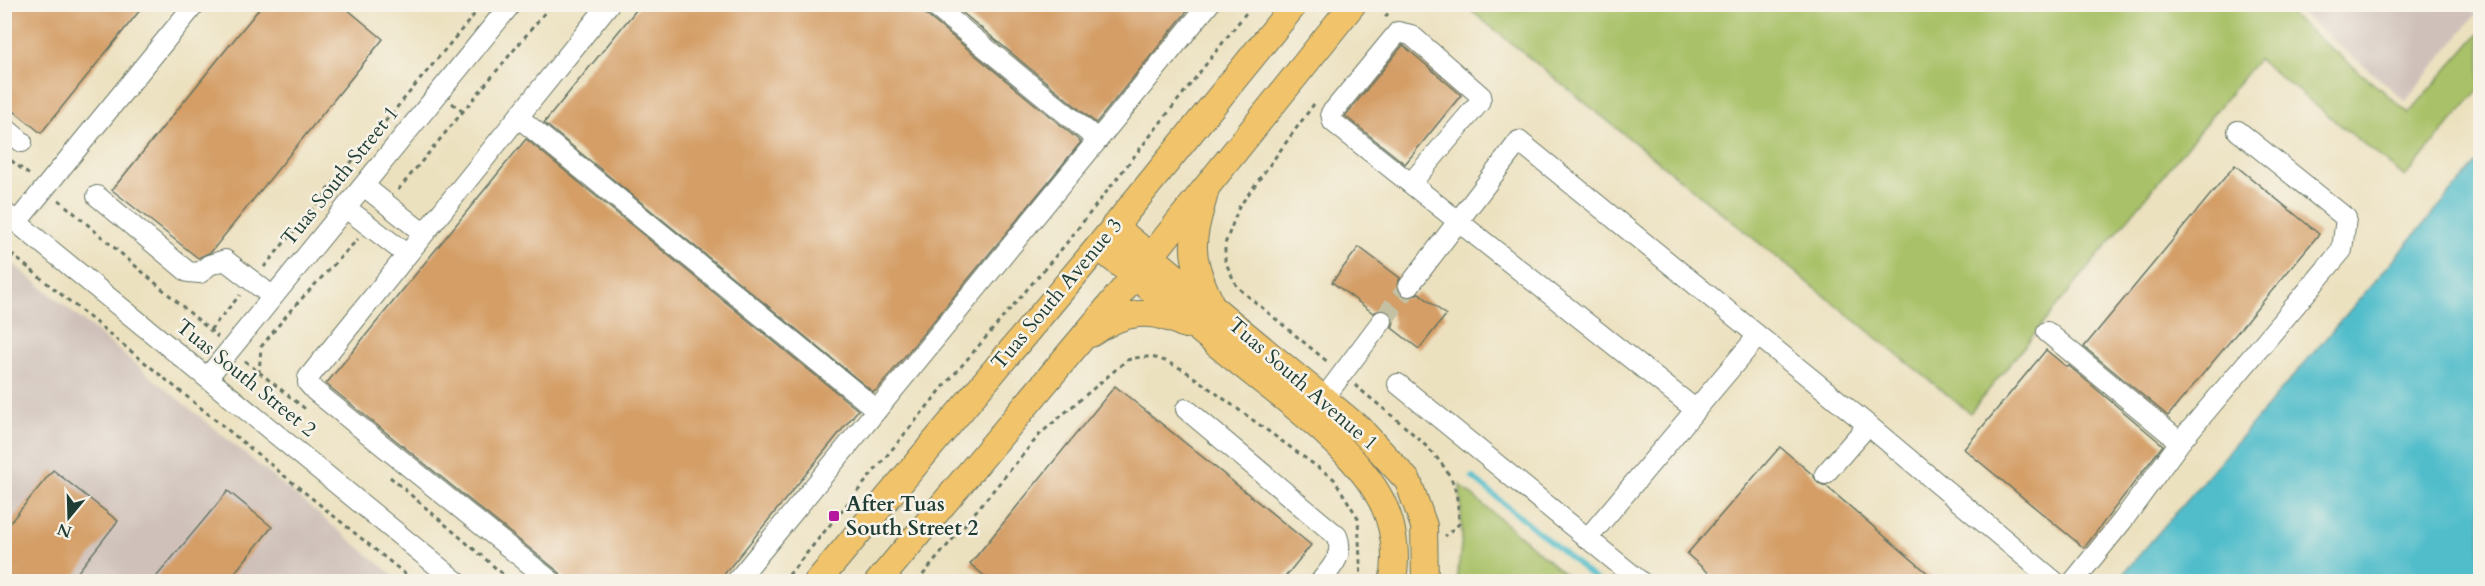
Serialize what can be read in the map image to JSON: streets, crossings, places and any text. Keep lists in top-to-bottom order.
{
  "streets": {
    "main road": ["Tuas South Avenue 3", "Tuas South Avenue 1"],
    "street": ["Tuas South Street 1", "Tuas South Street 2"]
  },
  "crossings": [
    ["Tuas South Street 1", "Tuas South Street 2"],
    ["Tuas South Avenue 3", "Tuas South Avenue 1"]
  ],
  "places": {
    "transit": ["After Tuas South Street 2"]
  },
  "north": "bottom"
}
